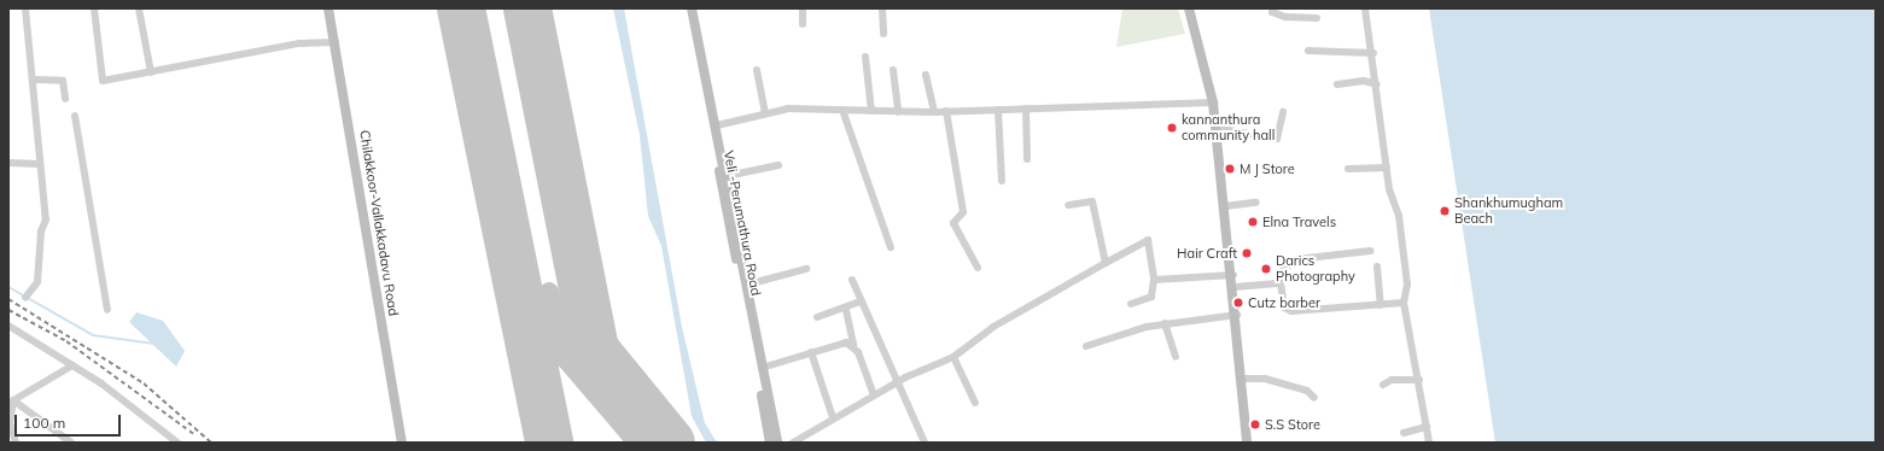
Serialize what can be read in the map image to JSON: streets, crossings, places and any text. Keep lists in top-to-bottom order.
{
  "streets": {
    "main road": ["Chilakkoor-Vallakkadavu Road", "Veli -Perumathura Road"]
  },
  "places": [
    "kannanthura community hall",
    "M J Store",
    "Shankhumugham Beach",
    "Elna Travels",
    "Hair Craft",
    "Darics Photography",
    "Cutz barber",
    "S.S Store"
  ],
  "scale_bar": "100 m"
}
